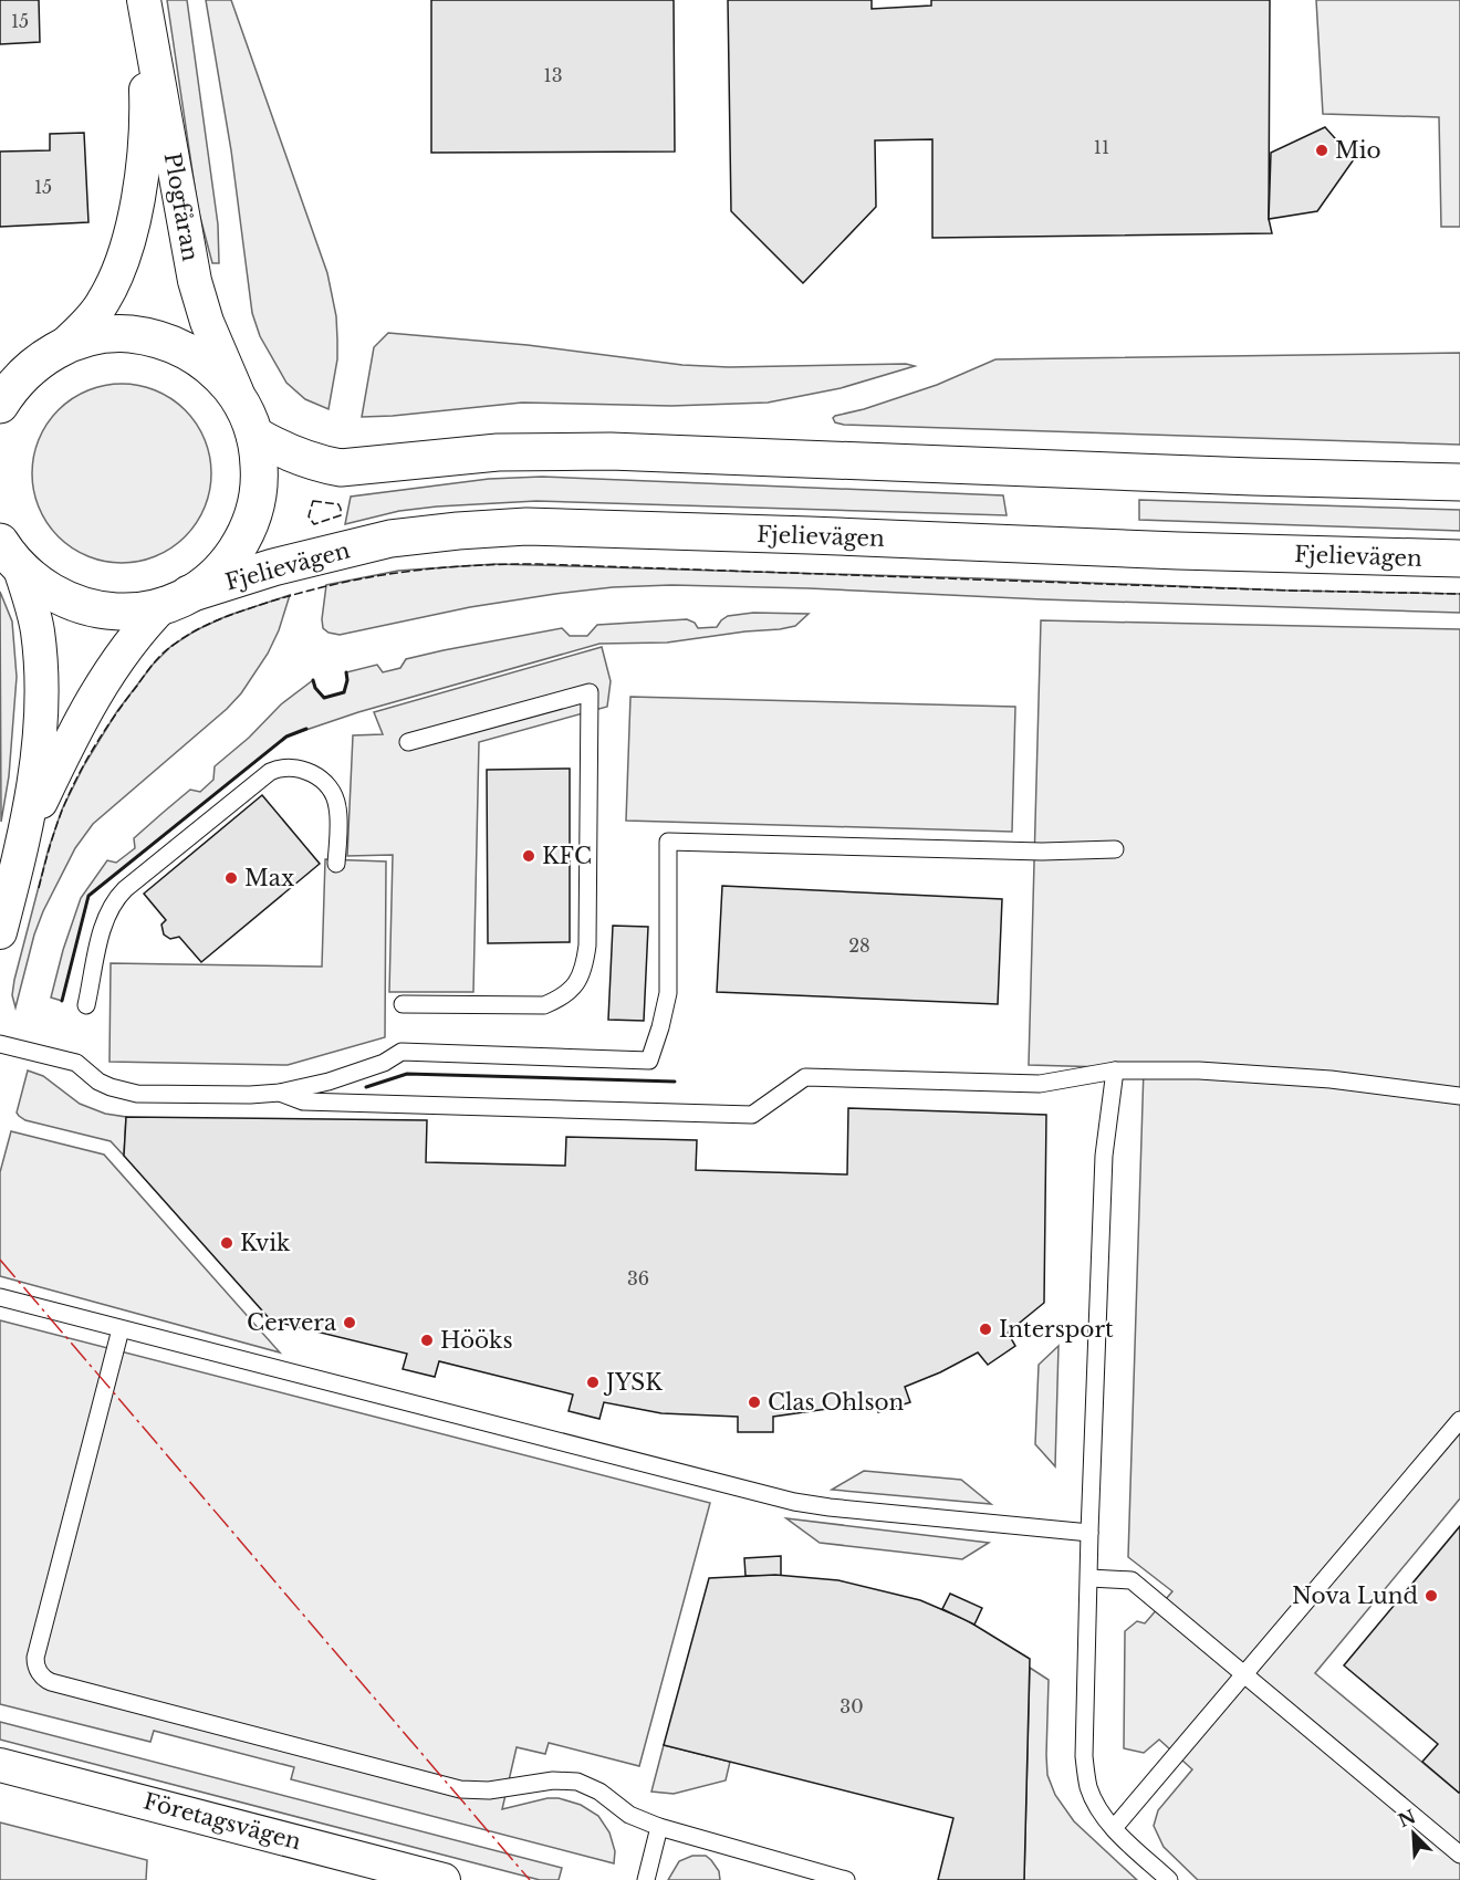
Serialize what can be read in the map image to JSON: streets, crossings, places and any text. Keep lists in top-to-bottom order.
{
  "streets": {
    "main road": ["Fjelievägen"],
    "street": ["Plogfåran", "Företagsvägen"]
  },
  "crossings": [
    ["Plogfåran", "Fjelievägen"]
  ],
  "places": [
    "Mio",
    "KFC",
    "Max",
    "Kvik",
    "Cervera",
    "Intersport",
    "Hööks",
    "JYSK",
    "Clas Ohlson",
    "Nova Lund"
  ],
  "house_numbers": [
    "15",
    "13",
    "11",
    "15",
    "28",
    "36",
    "30"
  ],
  "north": "top left"
}
